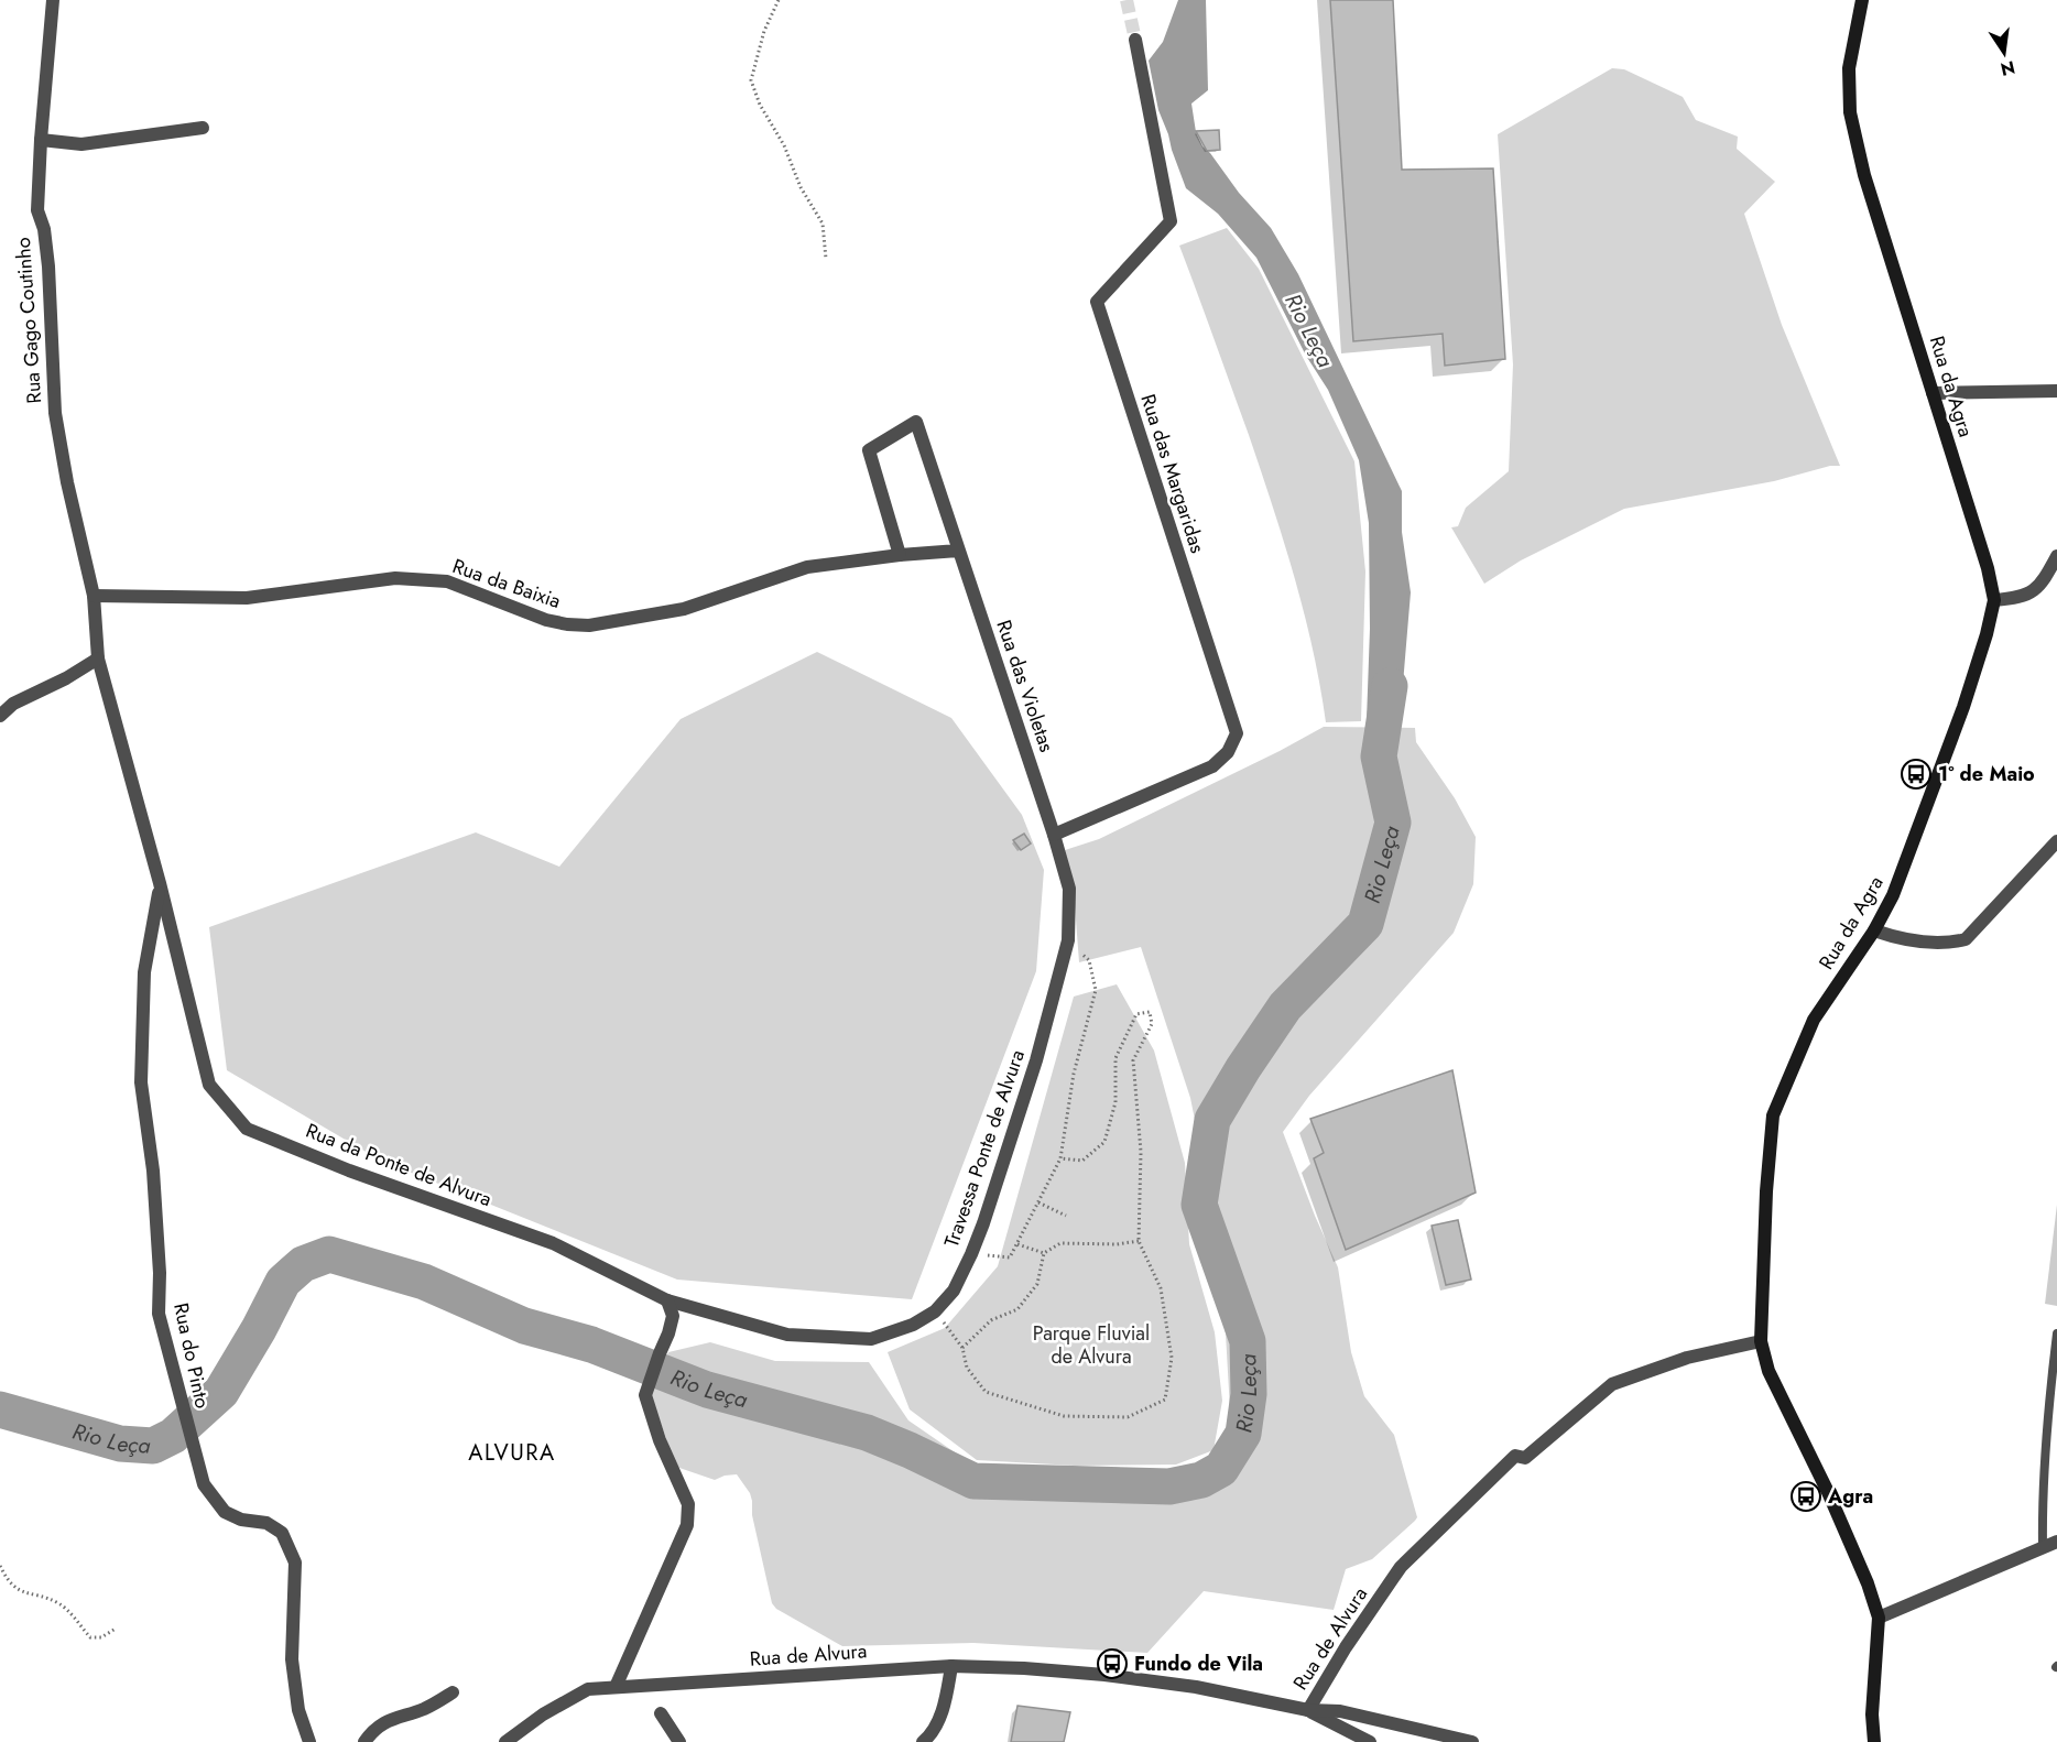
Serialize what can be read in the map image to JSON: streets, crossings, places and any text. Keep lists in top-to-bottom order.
{
  "streets": {
    "main road": ["Rua da Agra"],
    "street": [
      "Rua Gago Coutinho",
      "Rua das Margaridas",
      "Rua da Baixia",
      "Rua das Violetas",
      "Travessa Ponte de Alvura",
      "Rua da Ponte de Alvura",
      "Rua do Pinto",
      "Rua de Alvura"
    ]
  },
  "crossings": [
    ["Rua Gago Coutinho", "Rua da Baixia"],
    ["Rua Gago Coutinho", "Rua da Ponte de Alvura"],
    ["Rua da Agra", "Rua de Alvura"],
    ["Rua das Margaridas", "Rua das Violetas"],
    ["Rua das Margaridas", "Travessa Ponte de Alvura"],
    ["Rua da Baixia", "Rua das Violetas"],
    ["Rua da Baixia", "Rua da Ponte de Alvura"],
    ["Rua das Violetas", "Travessa Ponte de Alvura"],
    ["Travessa Ponte de Alvura", "Rua da Ponte de Alvura"],
    ["Rua da Ponte de Alvura", "Rua do Pinto"]
  ],
  "districts": ["ALVURA"],
  "water": ["Rio Leça"],
  "parks": ["Parque Fluvial de Alvura"],
  "places": {
    "bus stop": ["1º de Maio", "Agra", "Fundo de Vila"]
  },
  "north": "bottom"
}
